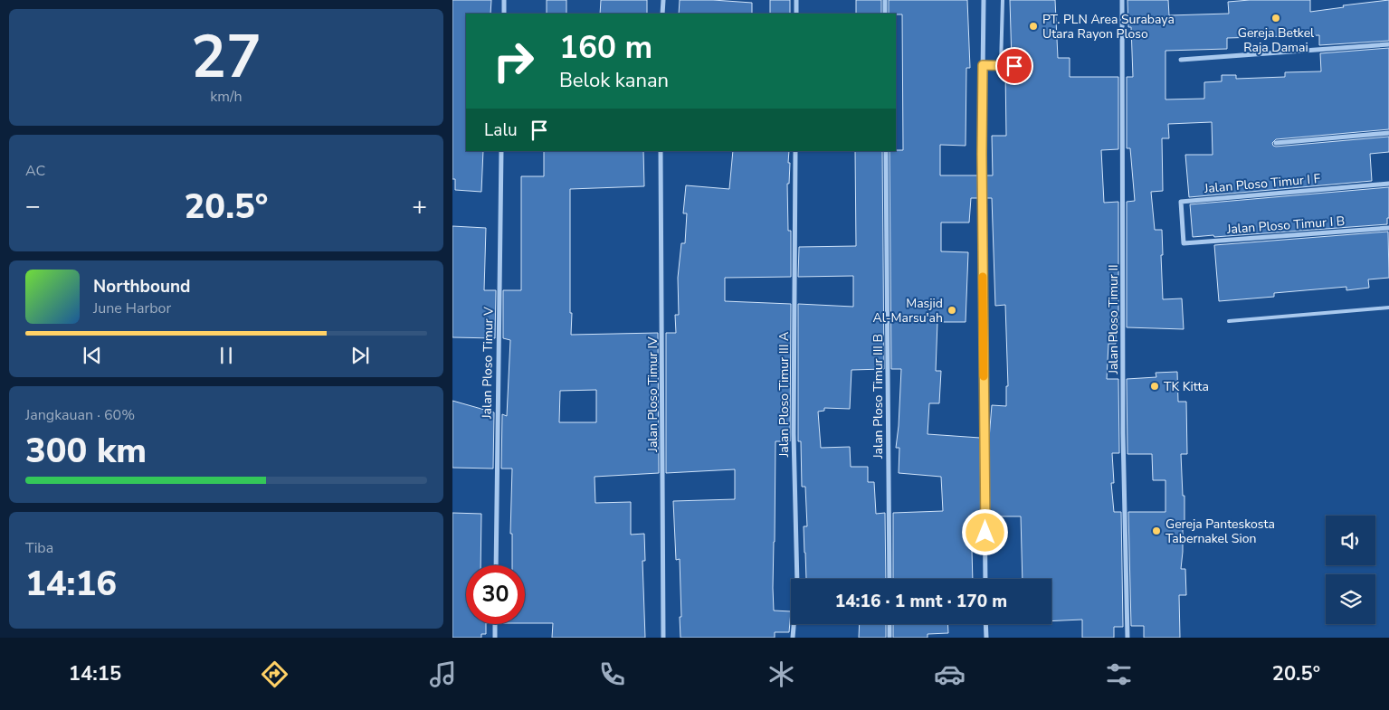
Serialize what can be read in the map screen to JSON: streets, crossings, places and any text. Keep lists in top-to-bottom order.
{
  "streets": {
    "street": [
      "Jalan Ploso Timur I F",
      "Jalan Ploso Timur I B",
      "Jalan Ploso Timur II",
      "Jalan Ploso Timur V",
      "Jalan Ploso Timur IV",
      "Jalan Ploso Timur III A",
      "Jalan Ploso Timur III B"
    ]
  },
  "crossings": [
    ["Jalan Ploso Timur I F", "Jalan Ploso Timur I B"]
  ],
  "places": [
    "Gereja Betkel Raja Damai",
    "PT. PLN Area Surabaya Utara Rayon Ploso",
    "Masjid Al-Marsu'ah",
    "TK Kitta",
    "Gereja Panteskosta Tabernakel Sion"
  ],
  "page": {
    "tile": [
      ["27", "km/h"],
      "AC",
      ["Jangkauan · 60%", "300 km"],
      ["Tiba", "14:16"]
    ],
    "turn": ["160 m", "Belok kanan"],
    "then": "Lalu",
    "heat": ["−", "20.5°", "+"],
    "song": ["Northbound", "June Harbor"],
    "limit": "30",
    "trip": "14:16 · 1 mnt · 170 m",
    "tabs": ["14:15", "20.5°"]
  }
}
